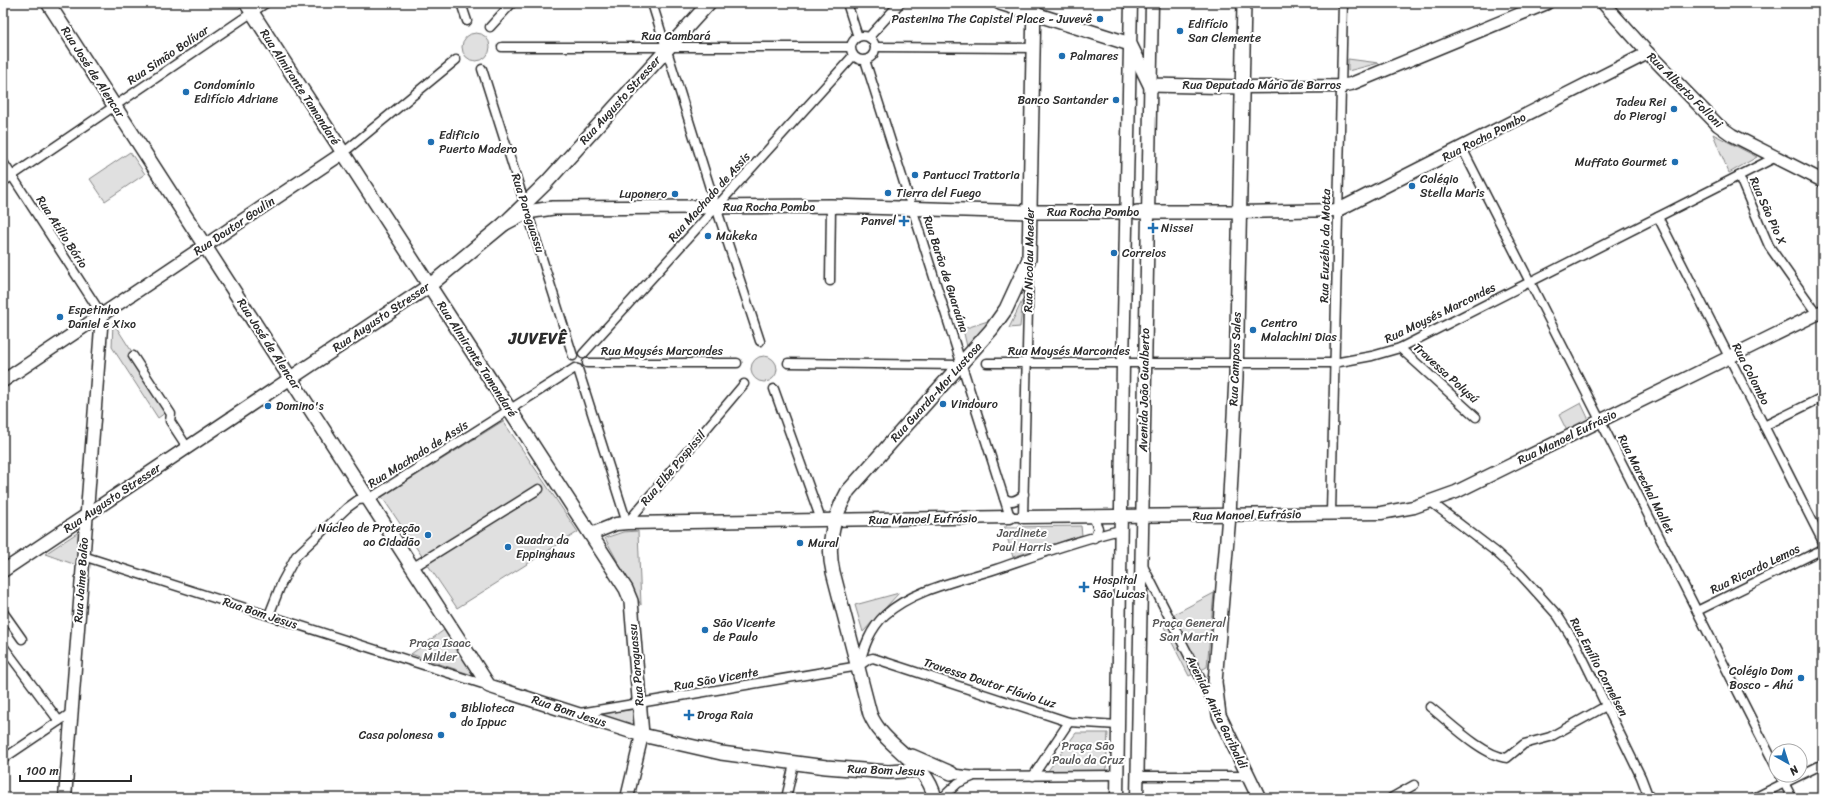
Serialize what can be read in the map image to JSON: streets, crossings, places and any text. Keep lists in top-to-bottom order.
{
  "streets": {
    "main road": [
      "Rua José de Alencar",
      "Rua Deputado Mário de Barros",
      "Rua Almirante Tamandaré",
      "Rua Augusto Stresser",
      "Rua Rocha Pombo",
      "Rua Paraguassu",
      "Rua Nicolau Maeder",
      "Rua Campos Sales",
      "Rua Guarda-Mor Lustosa",
      "Rua Bom Jesus",
      "Avenida Anita Garibaldi"
    ],
    "street": [
      "Rua Cambará",
      "Rua Simão Bolívar",
      "Rua Alberto Folloni",
      "Rua Machado de Assis",
      "Rua São Pio X",
      "Rua Doutor Goulin",
      "Rua Atílio Bório",
      "Rua Euzébio da Motta",
      "Rua Barão de Guaraúna",
      "Rua Moysés Marcondes",
      "Travessa Polysú",
      "Rua Colombo",
      "Avenida João Gualberto",
      "Rua Manoel Eufrásio",
      "Rua Elbe Pospissil",
      "Rua Marechal Mallet",
      "Rua Ricardo Lemos",
      "Rua Jaime Balão",
      "Rua Emílio Cornelsen",
      "Rua São Vicente",
      "Travessa Doutor Flávio Luz"
    ]
  },
  "crossings": [
    ["Rua Cambará", "Rua Augusto Stresser"],
    ["Rua Cambará", "Rua Machado de Assis"],
    ["Rua Cambará", "Rua Barão de Guaraúna"],
    ["Rua Simão Bolívar", "Rua José de Alencar"],
    ["Rua Simão Bolívar", "Rua Almirante Tamandaré"],
    ["Rua Simão Bolívar", "Rua Atílio Bório"],
    ["Rua José de Alencar", "Rua Augusto Stresser"],
    ["Rua José de Alencar", "Rua Machado de Assis"],
    ["Rua José de Alencar", "Rua Doutor Goulin"],
    ["Rua José de Alencar", "Rua Bom Jesus"],
    ["Rua Deputado Mário de Barros", "Rua Euzébio da Motta"],
    ["Rua Deputado Mário de Barros", "Rua Campos Sales"],
    ["Rua Deputado Mário de Barros", "Avenida João Gualberto"],
    ["Rua Almirante Tamandaré", "Rua Augusto Stresser"],
    ["Rua Almirante Tamandaré", "Rua Machado de Assis"],
    ["Rua Almirante Tamandaré", "Rua Paraguassu"],
    ["Rua Almirante Tamandaré", "Rua Doutor Goulin"],
    ["Rua Alberto Folloni", "Rua Rocha Pombo"],
    ["Rua Alberto Folloni", "Rua Moysés Marcondes"],
    ["Rua Augusto Stresser", "Rua Rocha Pombo"],
    ["Rua Augusto Stresser", "Rua Paraguassu"],
    ["Rua Augusto Stresser", "Rua Jaime Balão"],
    ["Rua Rocha Pombo", "Rua Machado de Assis"],
    ["Rua Rocha Pombo", "Rua Paraguassu"],
    ["Rua Rocha Pombo", "Rua Euzébio da Motta"],
    ["Rua Rocha Pombo", "Rua Nicolau Maeder"],
    ["Rua Rocha Pombo", "Rua Barão de Guaraúna"],
    ["Rua Rocha Pombo", "Rua Campos Sales"],
    ["Rua Rocha Pombo", "Avenida João Gualberto"],
    ["Rua Rocha Pombo", "Rua Marechal Mallet"],
    ["Rua Machado de Assis", "Rua Paraguassu"],
    ["Rua Machado de Assis", "Rua Barão de Guaraúna"],
    ["Rua Machado de Assis", "Rua Moysés Marcondes"],
    ["Rua Machado de Assis", "Rua Bom Jesus"],
    ["Rua São Pio X", "Rua Moysés Marcondes"],
    ["Rua São Pio X", "Rua Manoel Eufrásio"],
    ["Rua Paraguassu", "Rua Moysés Marcondes"],
    ["Rua Paraguassu", "Rua Bom Jesus"],
    ["Rua Paraguassu", "Rua São Vicente"],
    ["Rua Doutor Goulin", "Rua Atílio Bório"],
    ["Rua Doutor Goulin", "Rua Jaime Balão"],
    ["Rua Atílio Bório", "Rua Jaime Balão"],
    ["Rua Euzébio da Motta", "Rua Moysés Marcondes"],
    ["Rua Euzébio da Motta", "Rua Manoel Eufrásio"],
    ["Rua Nicolau Maeder", "Rua Moysés Marcondes"],
    ["Rua Nicolau Maeder", "Rua Guarda-Mor Lustosa"],
    ["Rua Nicolau Maeder", "Rua Manoel Eufrásio"],
    ["Rua Barão de Guaraúna", "Rua Guarda-Mor Lustosa"],
    ["Rua Barão de Guaraúna", "Rua Manoel Eufrásio"],
    ["Rua Moysés Marcondes", "Rua Campos Sales"],
    ["Rua Moysés Marcondes", "Travessa Polysú"],
    ["Rua Moysés Marcondes", "Rua Colombo"],
    ["Rua Moysés Marcondes", "Avenida João Gualberto"],
    ["Rua Moysés Marcondes", "Rua Marechal Mallet"],
    ["Rua Campos Sales", "Rua Manoel Eufrásio"],
    ["Rua Campos Sales", "Avenida Anita Garibaldi"],
    ["Rua Colombo", "Rua Manoel Eufrásio"],
    ["Avenida João Gualberto", "Rua Manoel Eufrásio"],
    ["Avenida João Gualberto", "Rua Bom Jesus"],
    ["Avenida João Gualberto", "Travessa Doutor Flávio Luz"],
    ["Avenida João Gualberto", "Avenida Anita Garibaldi"],
    ["Rua Guarda-Mor Lustosa", "Rua Manoel Eufrásio"],
    ["Rua Guarda-Mor Lustosa", "Rua São Vicente"],
    ["Rua Guarda-Mor Lustosa", "Travessa Doutor Flávio Luz"],
    ["Rua Manoel Eufrásio", "Rua Elbe Pospissil"],
    ["Rua Manoel Eufrásio", "Rua Marechal Mallet"],
    ["Rua Manoel Eufrásio", "Rua Emílio Cornelsen"],
    ["Rua Marechal Mallet", "Rua Ricardo Lemos"],
    ["Rua Jaime Balão", "Rua Bom Jesus"],
    ["Rua Bom Jesus", "Rua São Vicente"],
    ["Rua São Vicente", "Travessa Doutor Flávio Luz"]
  ],
  "districts": ["JUVEVÊ"],
  "parks": [
    "Jardinete Paul Harris",
    "Praça General San Martin",
    "Praça Isaac Milder",
    "Praça São Paulo da Cruz"
  ],
  "places": {
    "other": [
      "Pastenina The Capistel Place - Juvevê",
      "Edifício San Clemente",
      "Palmares",
      "Condomínio Edifício Adriane",
      "Banco Santander",
      "Tadeu Rei do Pierogi",
      "Edificio Puerto Madero",
      "Muffato Gourmet",
      "Pantucci Trattoria",
      "Colégio Stella Maris",
      "Tierra del Fuego",
      "Luponero",
      "Mukeka",
      "Correios",
      "Espetinho Daniel e Xixo",
      "Centro Malachini Dias",
      "Vindouro",
      "Domino's",
      "Núcleo de Proteção ao Cidadão",
      "Mural",
      "Quadra da Eppinghaus",
      "São Vicente de Paulo",
      "Colégio Dom Bosco - Ahú",
      "Biblioteca do Ippuc",
      "Casa polonesa"
    ],
    "health": [
      "Panvel",
      "Nissei",
      "Hospital São Lucas",
      "Droga Raia"
    ]
  },
  "scale_bar": "100 m",
  "north": "bottom right"
}
